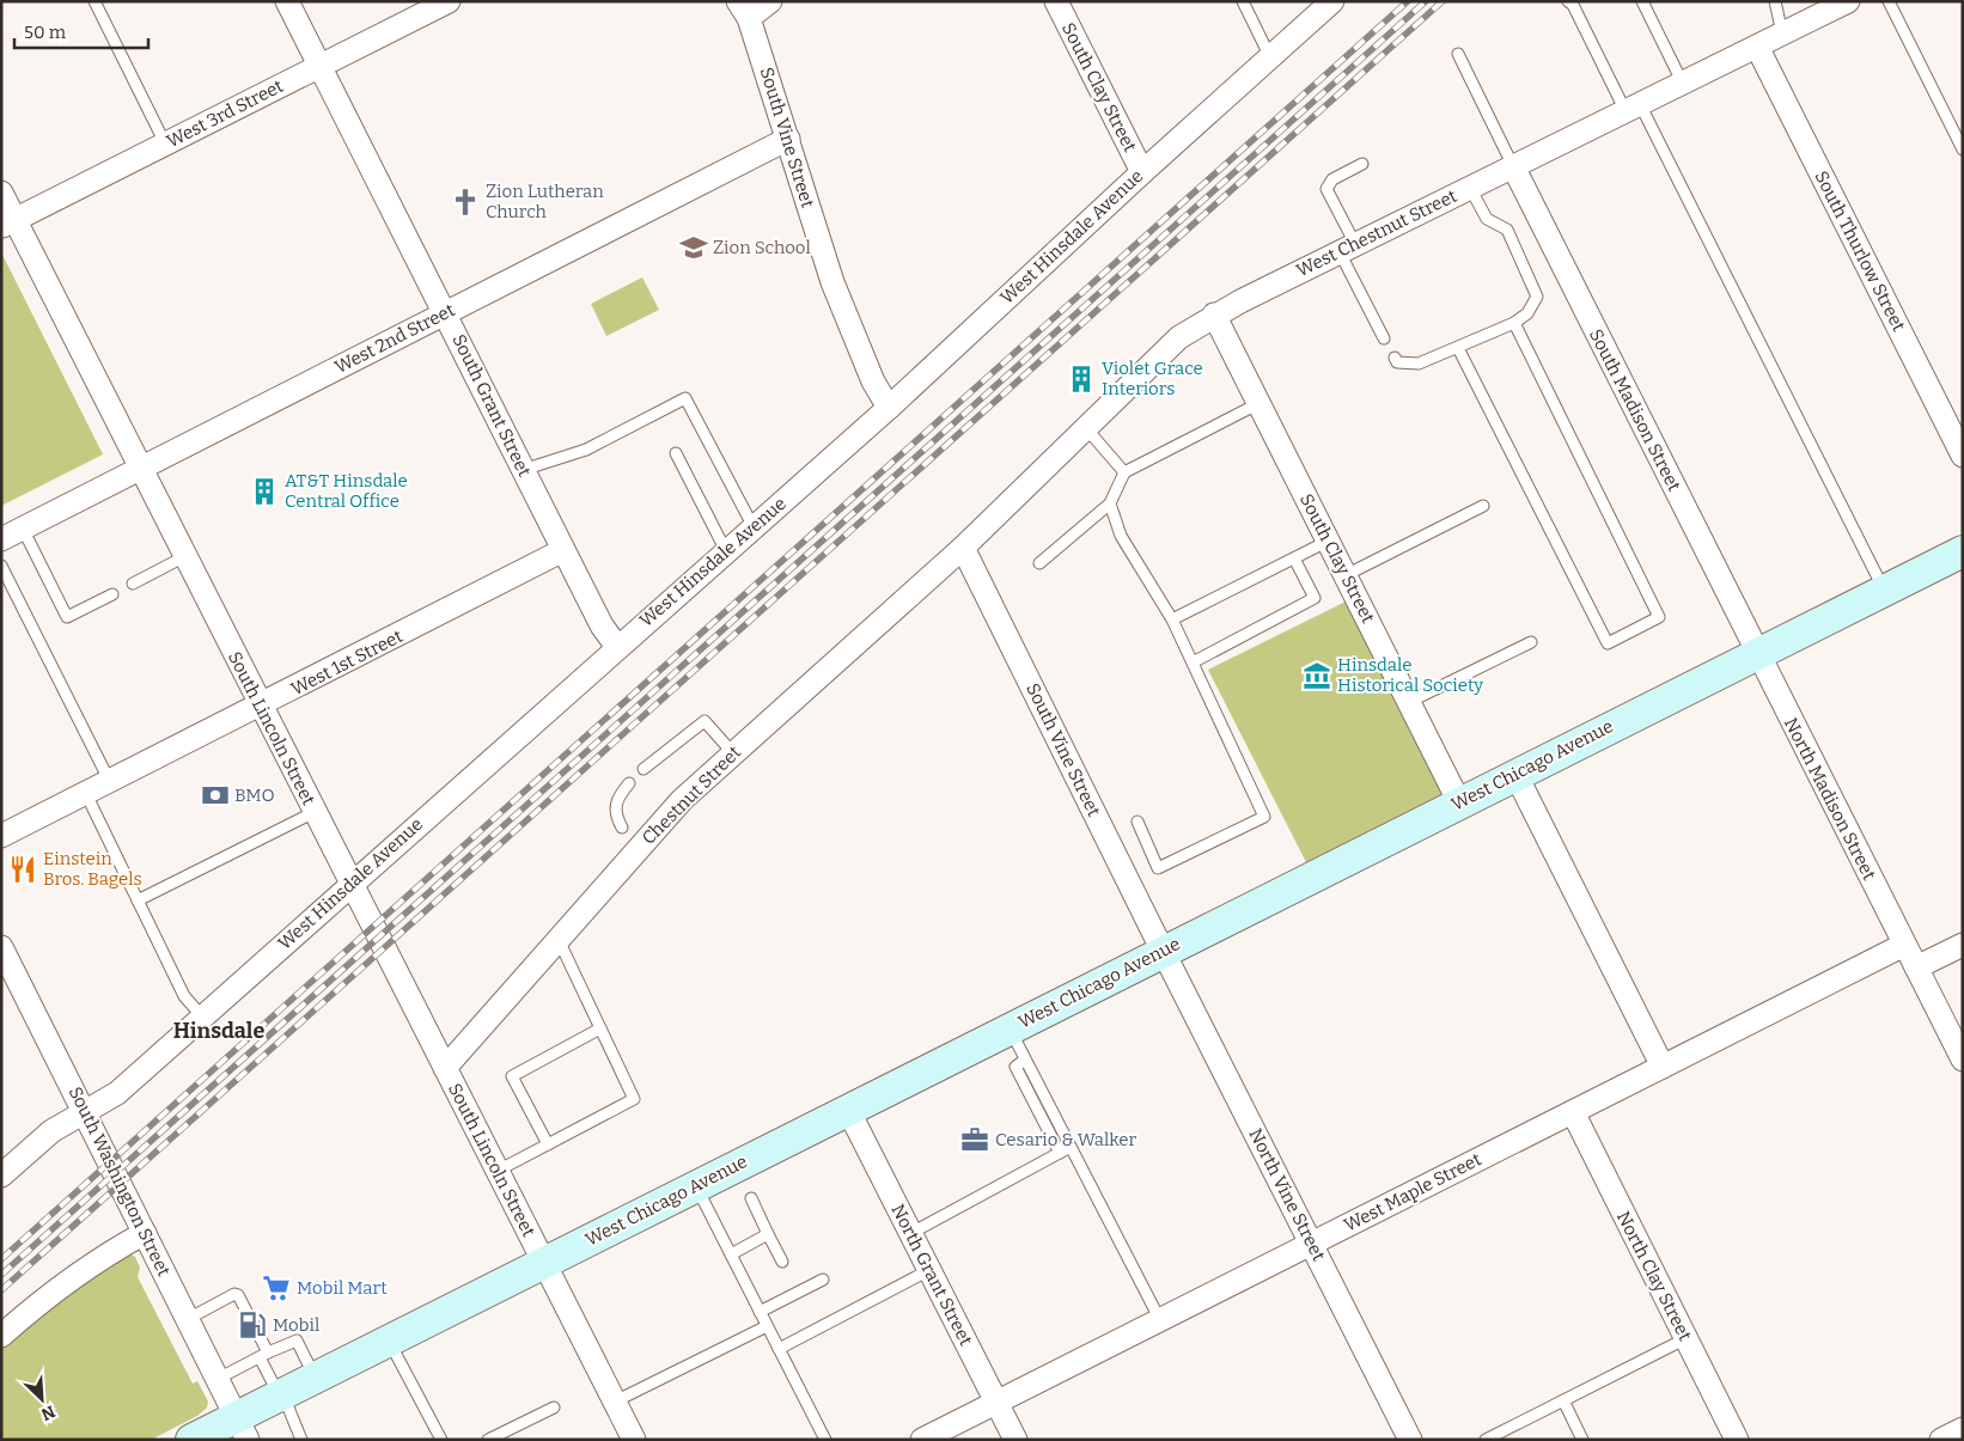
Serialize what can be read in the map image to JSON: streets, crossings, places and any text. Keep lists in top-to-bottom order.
{
  "streets": {
    "main road": ["West Chicago Avenue"],
    "street": [
      "South Clay Street",
      "West 3rd Street",
      "South Vine Street",
      "West Chestnut Street",
      "West Hinsdale Avenue",
      "South Thurlow Street",
      "West 2nd Street",
      "South Grant Street",
      "South Madison Street",
      "West 1st Street",
      "South Lincoln Street",
      "Chestnut Street",
      "North Madison Street",
      "South Washington Street",
      "West Maple Street",
      "North Vine Street",
      "North Grant Street",
      "North Clay Street"
    ]
  },
  "crossings": [
    ["South Clay Street", "West Chestnut Street"],
    ["South Clay Street", "West Hinsdale Avenue"],
    ["South Clay Street", "West Chicago Avenue"],
    ["West 3rd Street", "South Grant Street"],
    ["West 3rd Street", "South Lincoln Street"],
    ["South Vine Street", "West Chestnut Street"],
    ["South Vine Street", "West Hinsdale Avenue"],
    ["South Vine Street", "West 2nd Street"],
    ["South Vine Street", "West Chicago Avenue"],
    ["South Vine Street", "Chestnut Street"],
    ["South Vine Street", "North Vine Street"],
    ["West Chestnut Street", "South Thurlow Street"],
    ["West Chestnut Street", "South Madison Street"],
    ["West Chestnut Street", "Chestnut Street"],
    ["West Hinsdale Avenue", "South Grant Street"],
    ["West Hinsdale Avenue", "South Lincoln Street"],
    ["West Hinsdale Avenue", "South Washington Street"],
    ["West 2nd Street", "South Grant Street"],
    ["West 2nd Street", "South Lincoln Street"],
    ["South Grant Street", "West 1st Street"],
    ["South Madison Street", "West Chicago Avenue"],
    ["South Madison Street", "North Madison Street"],
    ["West 1st Street", "South Lincoln Street"],
    ["South Lincoln Street", "West Chicago Avenue"],
    ["South Lincoln Street", "Chestnut Street"],
    ["West Chicago Avenue", "North Madison Street"],
    ["West Chicago Avenue", "South Washington Street"],
    ["West Chicago Avenue", "North Vine Street"],
    ["West Chicago Avenue", "North Grant Street"],
    ["North Madison Street", "West Maple Street"],
    ["West Maple Street", "North Vine Street"],
    ["West Maple Street", "North Grant Street"],
    ["West Maple Street", "North Clay Street"]
  ],
  "districts": ["Hinsdale"],
  "places": {
    "church": ["Zion Lutheran Church"],
    "school or university": ["Zion School"],
    "building": ["Violet Grace Interiors", "AT&T Hinsdale Central Office"],
    "museum": ["Hinsdale Historical Society"],
    "bank": ["BMO"],
    "restaurant": ["Einstein Bros. Bagels"],
    "office": ["Cesario & Walker"],
    "supermarket": ["Mobil Mart"],
    "fuel station": ["Mobil"]
  },
  "scale_bar": "50 m",
  "north": "bottom right"
}
